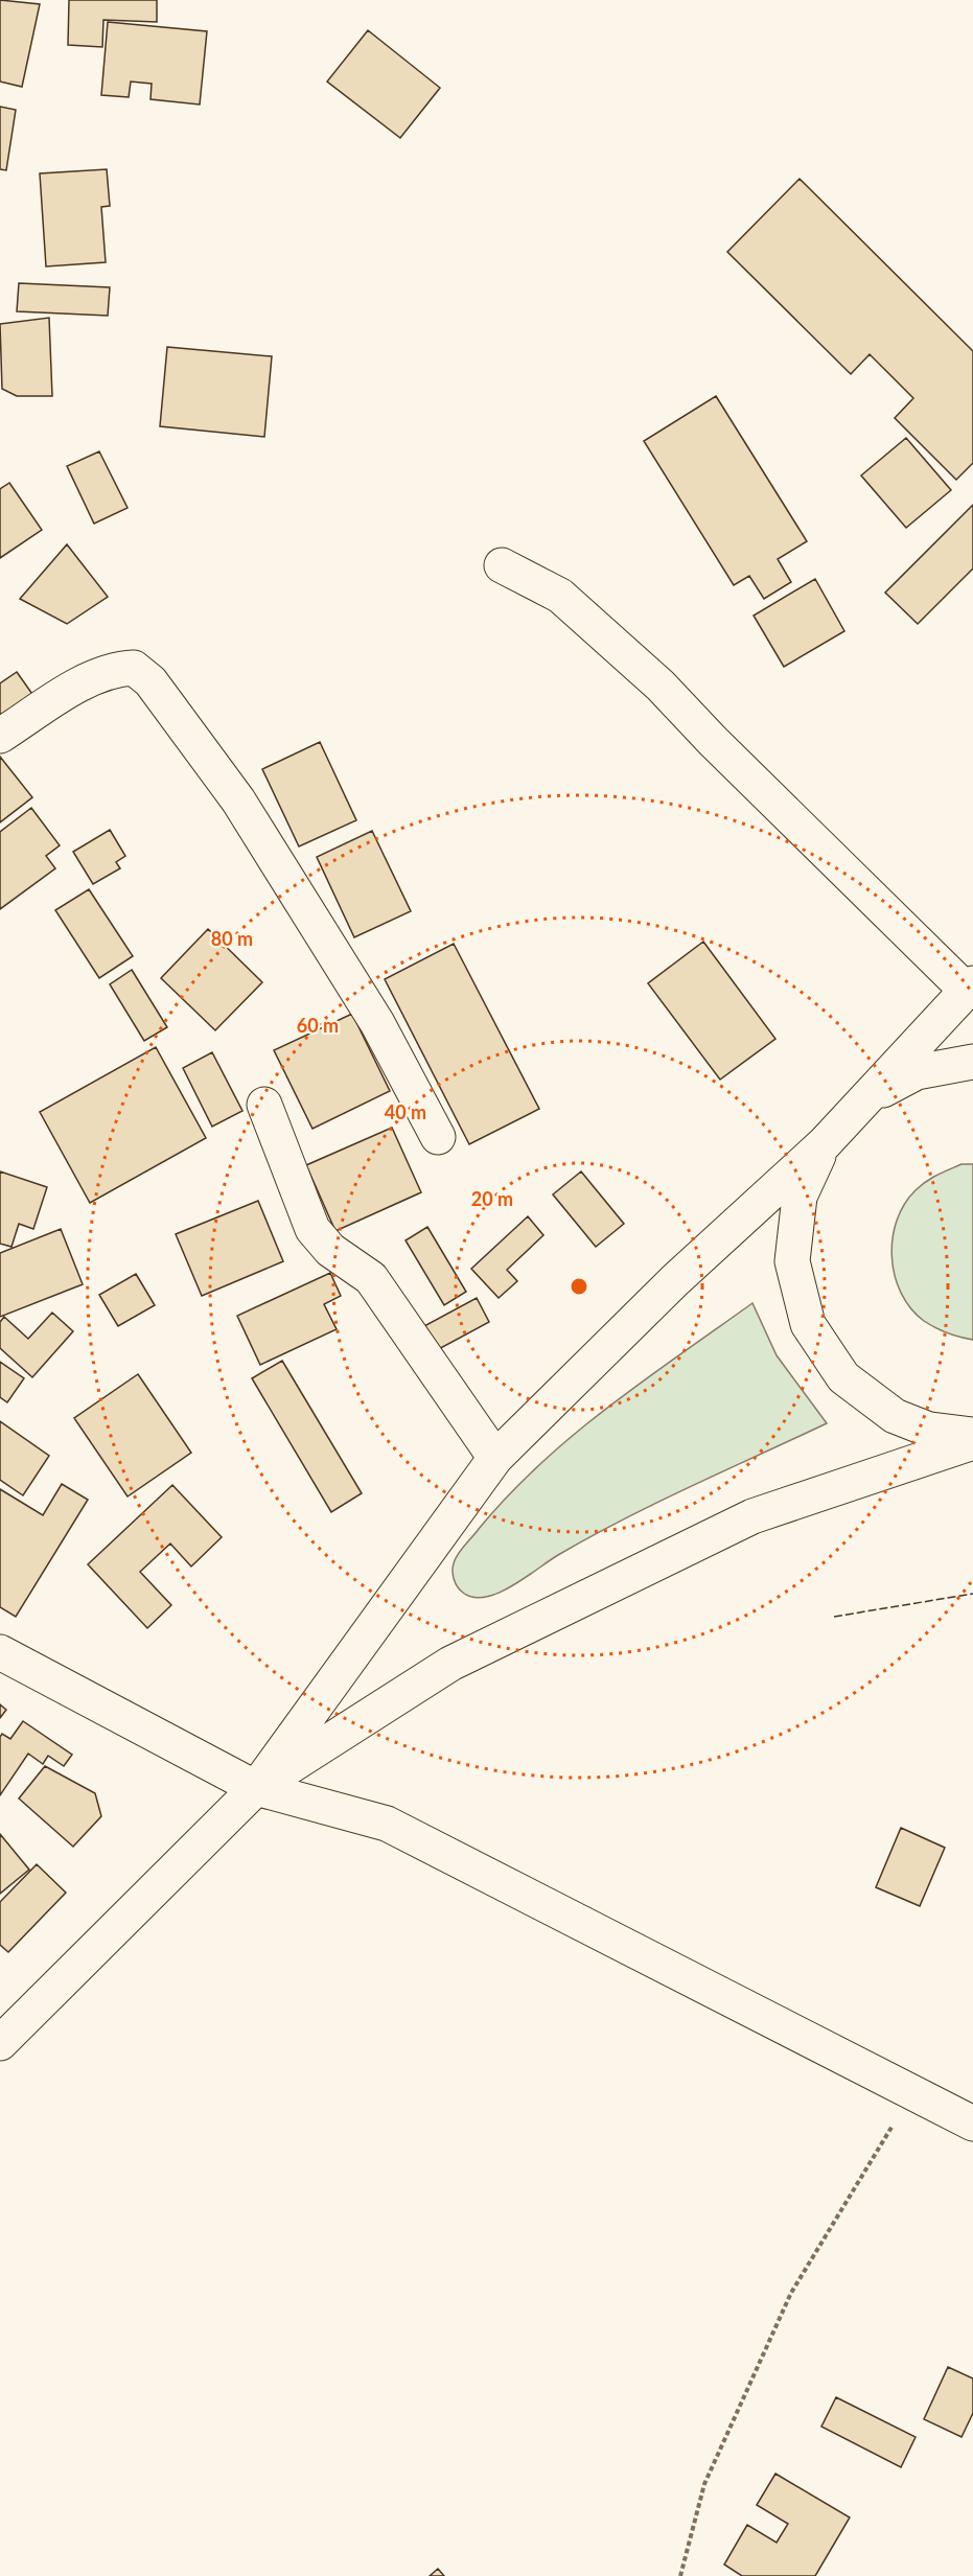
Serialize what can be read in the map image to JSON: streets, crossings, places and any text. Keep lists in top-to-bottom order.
{
  "rings": [
    "80 m",
    "60 m",
    "40 m",
    "20 m"
  ]
}
